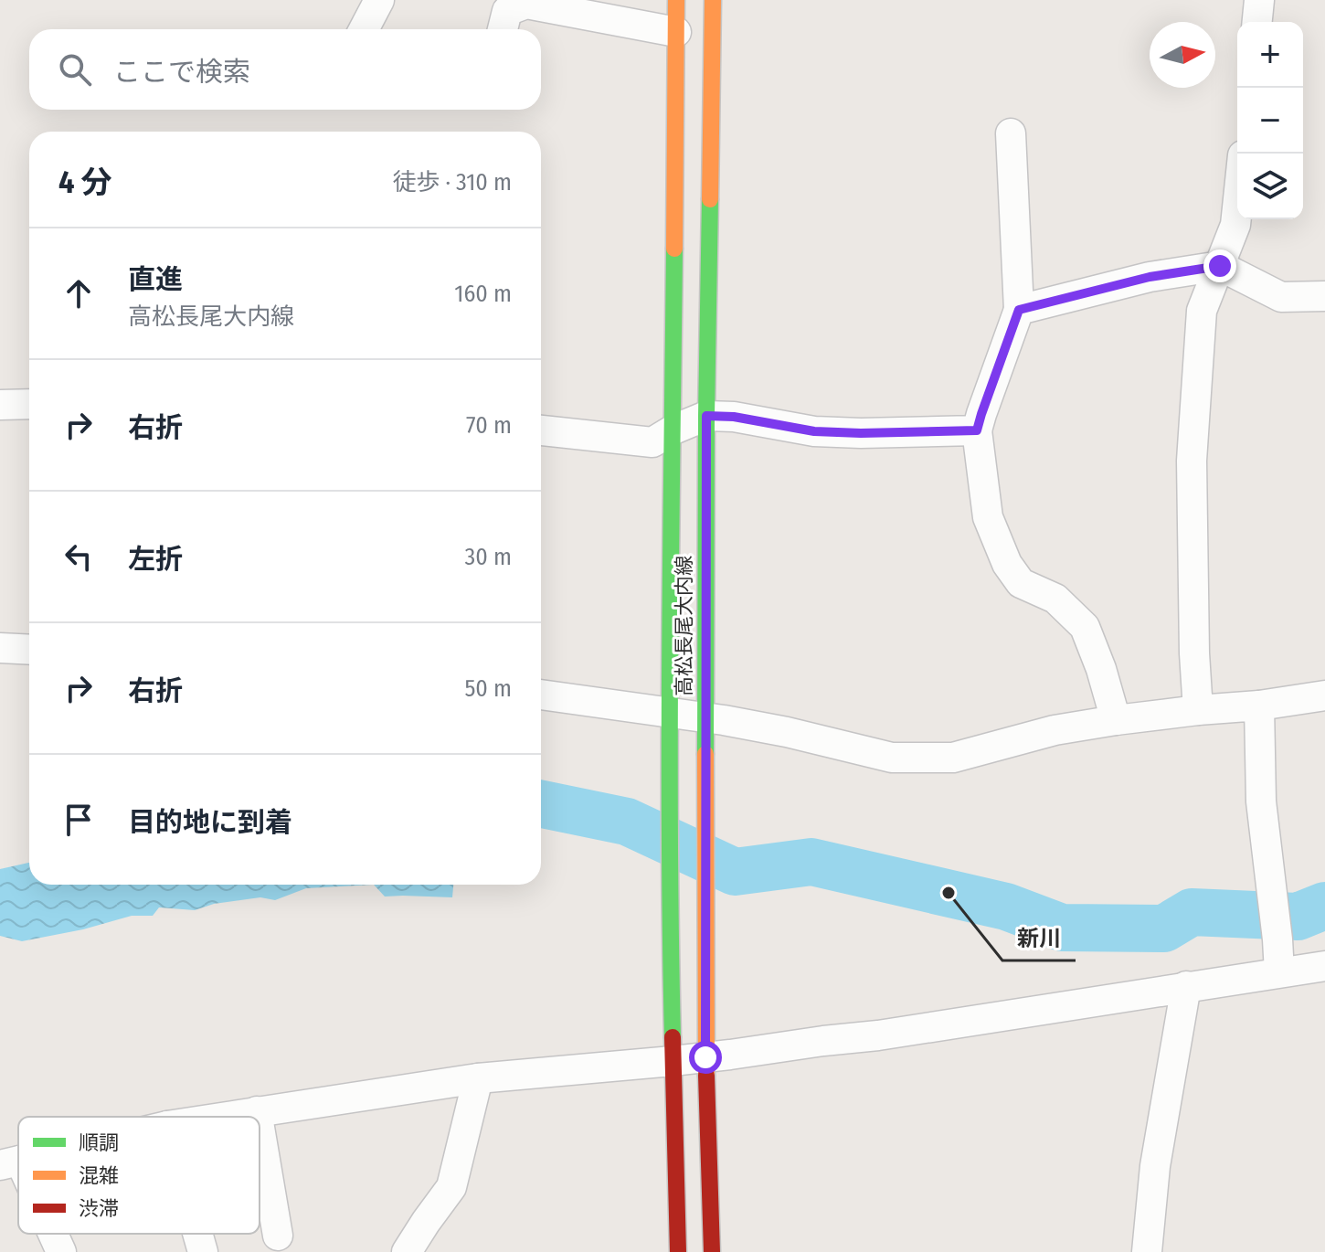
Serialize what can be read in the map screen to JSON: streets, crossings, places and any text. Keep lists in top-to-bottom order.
{
  "streets": {
    "main road": ["高松長尾大内線"]
  },
  "places": ["新川"],
  "legend": ["順調", "混雑", "渋滞"],
  "north": "right",
  "page": {
    "map_buttons": ["+", "−"],
    "search": "ここで検索",
    "heading": ["4 分", "徒歩 · 310 m"],
    "list": [
      ["直進", "高松長尾大内線", "160 m"],
      ["右折", "70 m"],
      ["左折", "30 m"],
      ["右折", "50 m"],
      "目的地に到着"
    ]
  }
}
